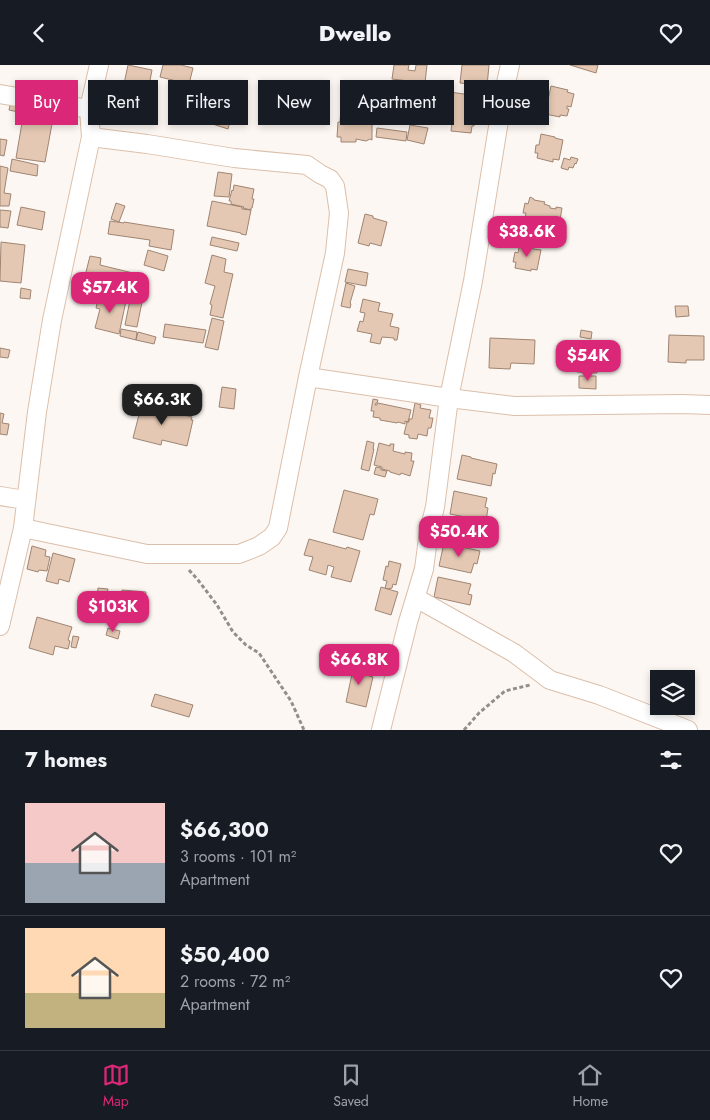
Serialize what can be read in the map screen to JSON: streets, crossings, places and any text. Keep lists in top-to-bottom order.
{
  "page": {
    "header": "Dwello",
    "chip": [
      "Buy",
      "Rent",
      "Filters",
      "New",
      "Apartment",
      "House"
    ],
    "price": [
      "$38.6K",
      "$57.4K",
      "$54K",
      "$66.3K",
      "$50.4K",
      "$103K",
      "$66.8K"
    ],
    "heading": "7 homes",
    "list": [
      {
        "name": "$66,300",
        "note": "3 rooms · 101 m² · Apartment"
      },
      {
        "name": "$50,400",
        "note": "2 rooms · 72 m² · Apartment"
      }
    ],
    "tabs": ["Map", "Saved", "Home"]
  }
}
